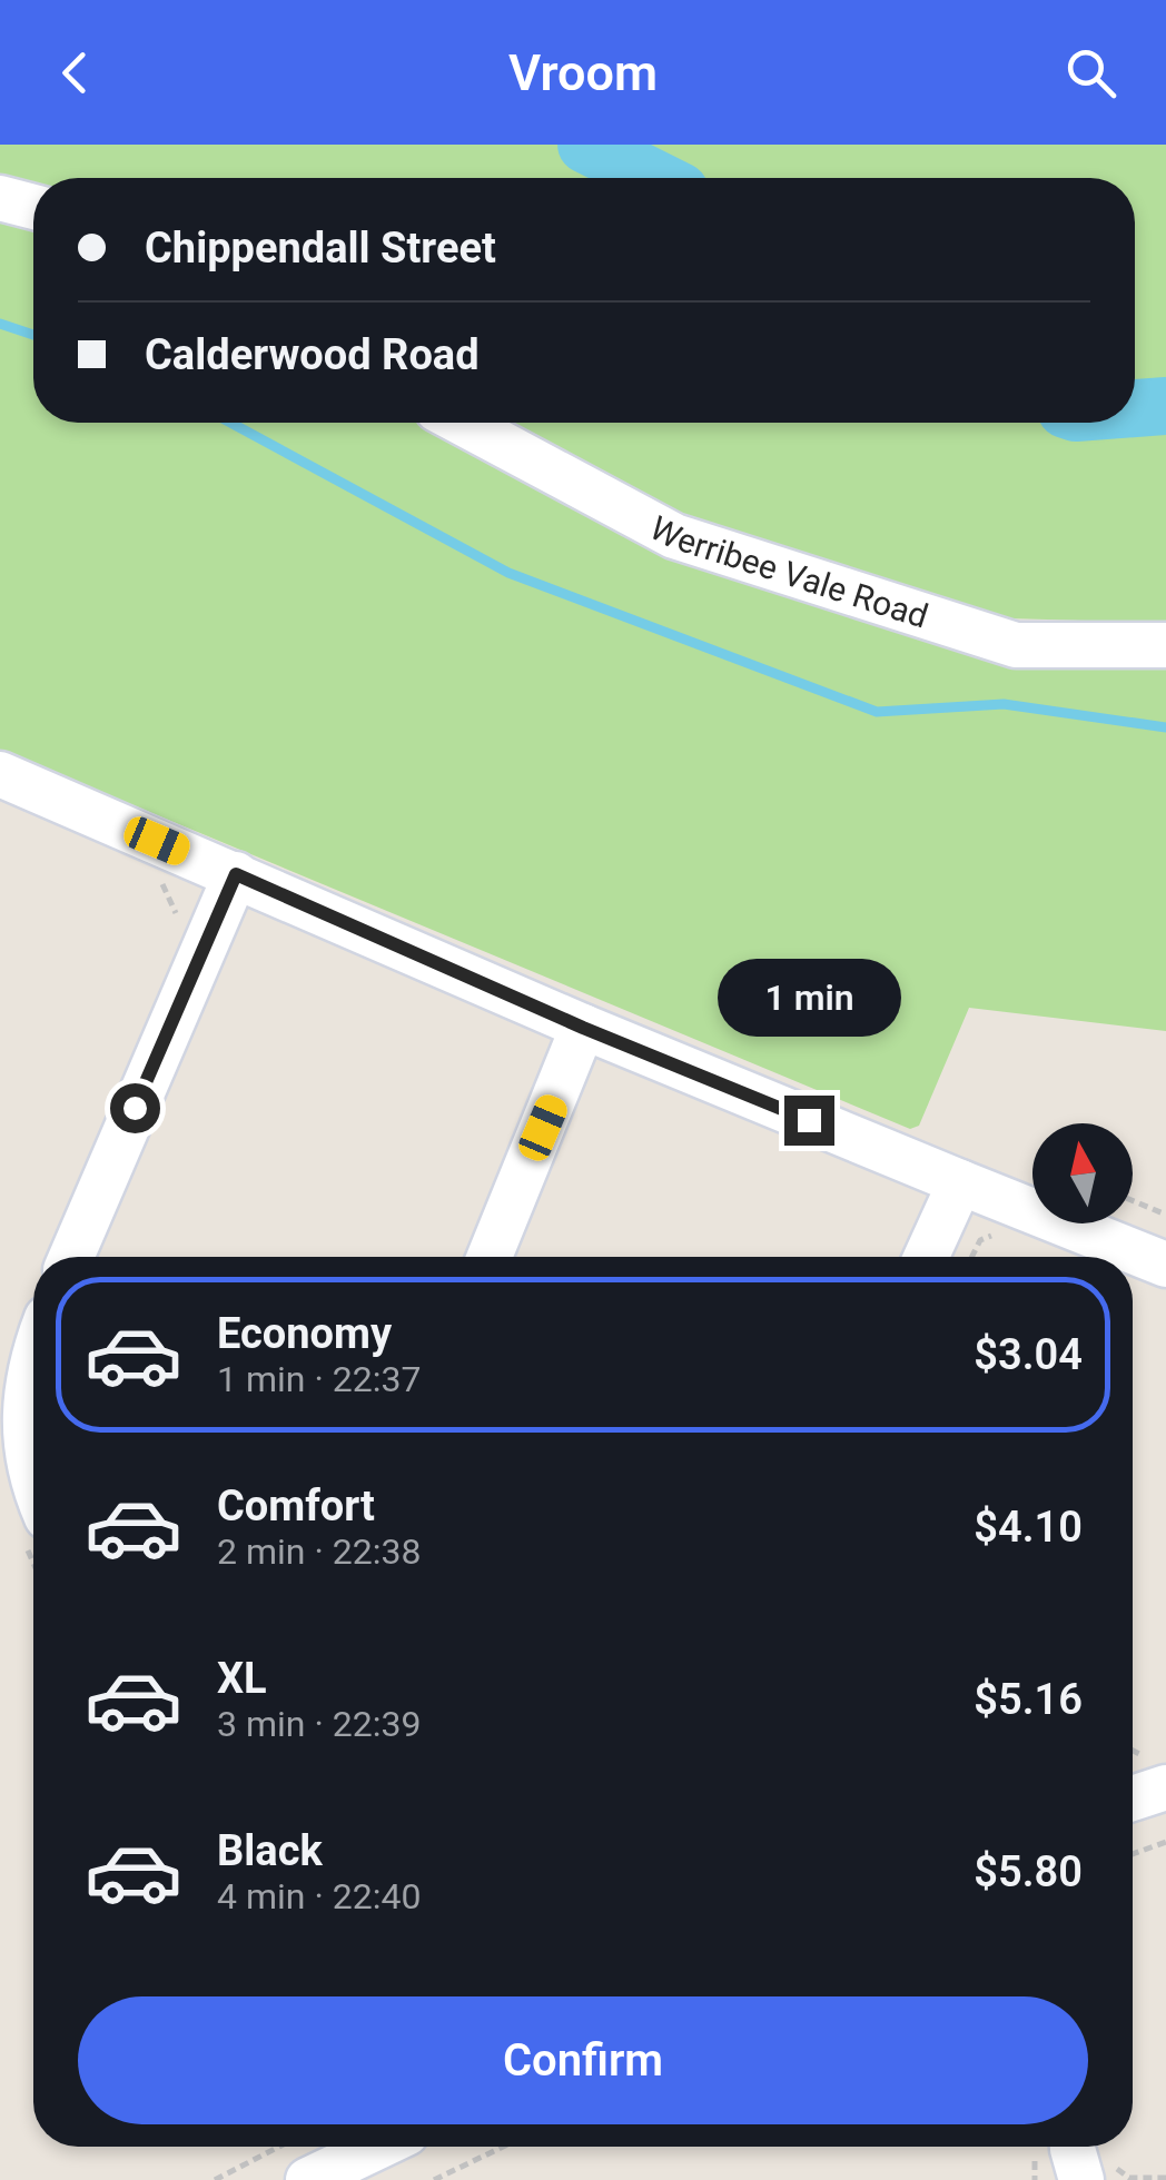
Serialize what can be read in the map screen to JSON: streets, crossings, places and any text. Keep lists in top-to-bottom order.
{
  "streets": {
    "street": ["Werribee Vale Road"]
  },
  "north": "top",
  "page": {
    "header": "Vroom",
    "banner": ["Chippendall Street", "Calderwood Road"],
    "bubble": "1 min",
    "list": [
      {
        "name": "Economy",
        "note": "1 min · 22:37",
        "value": "$3.04"
      },
      {
        "name": "Comfort",
        "note": "2 min · 22:38",
        "value": "$4.10"
      },
      {
        "name": "XL",
        "note": "3 min · 22:39",
        "value": "$5.16"
      },
      {
        "name": "Black",
        "note": "4 min · 22:40",
        "value": "$5.80"
      }
    ],
    "buttons": "Confirm"
  }
}
